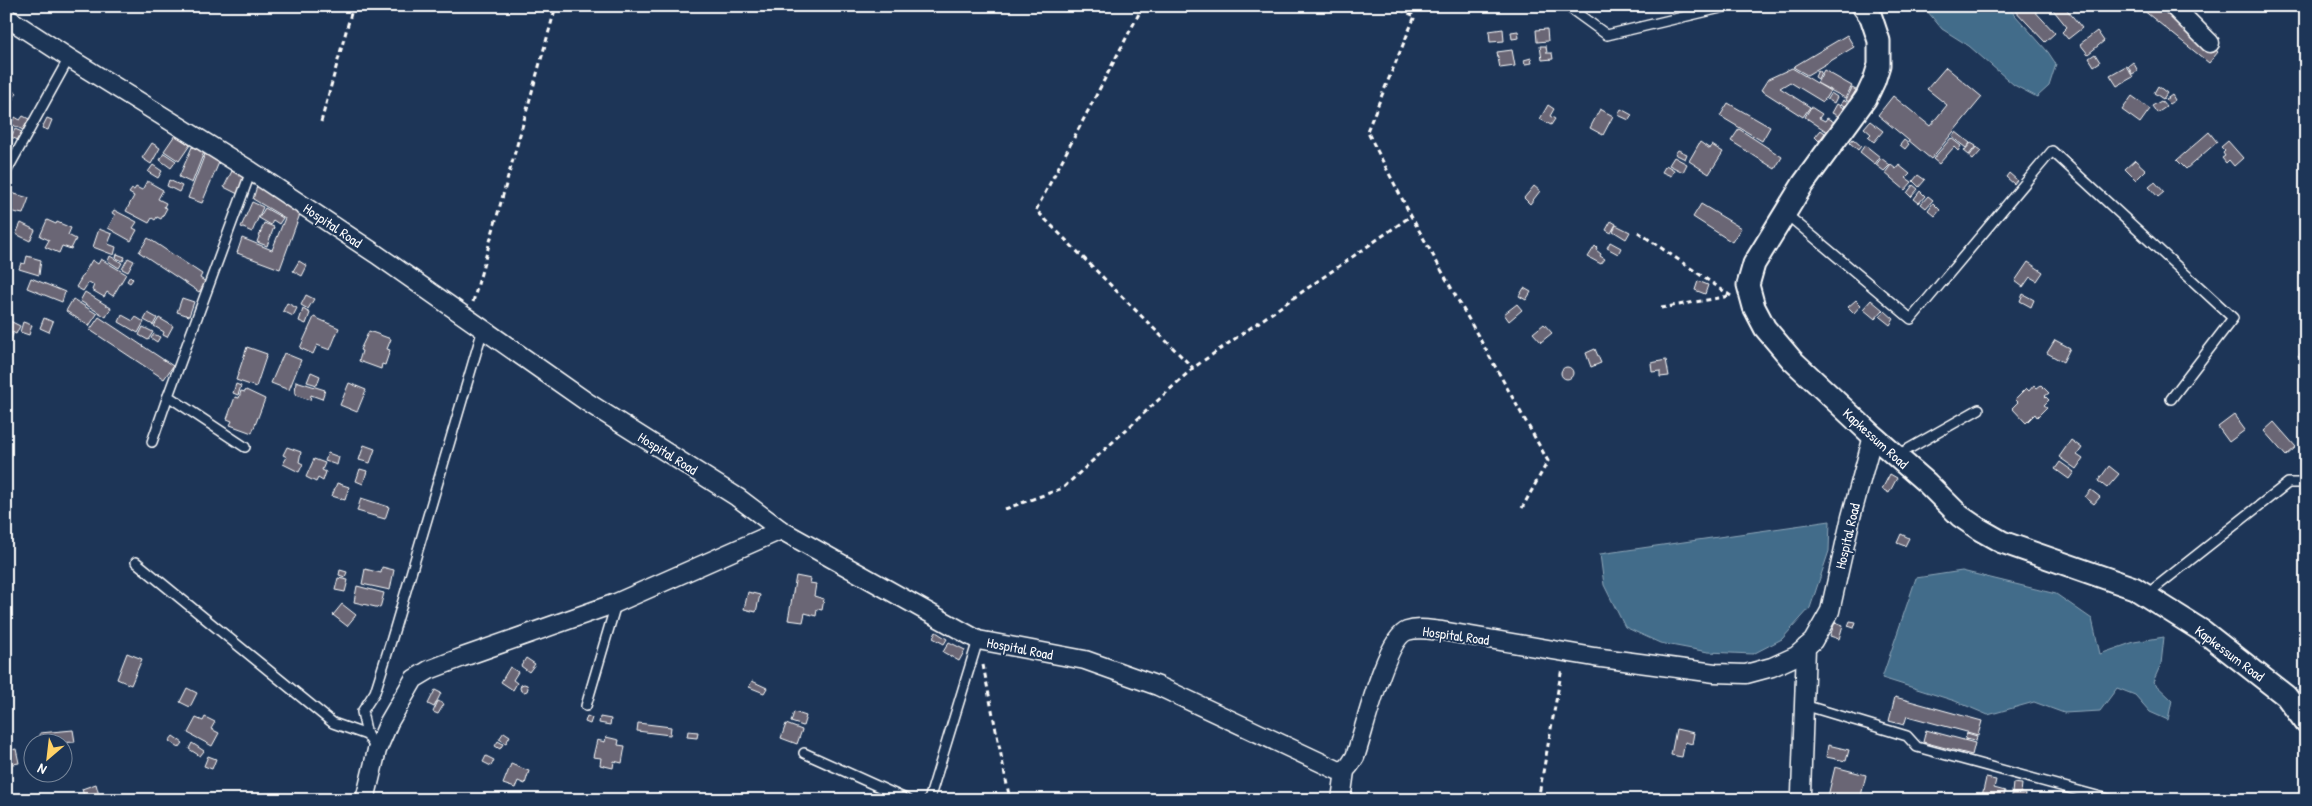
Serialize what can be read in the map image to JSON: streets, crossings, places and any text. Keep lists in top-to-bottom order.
{
  "streets": {
    "street": ["Hospital Road", "Kapkessum Road"]
  },
  "crossings": [
    ["Hospital Road", "Kapkessum Road"]
  ],
  "north": "bottom left"
}
